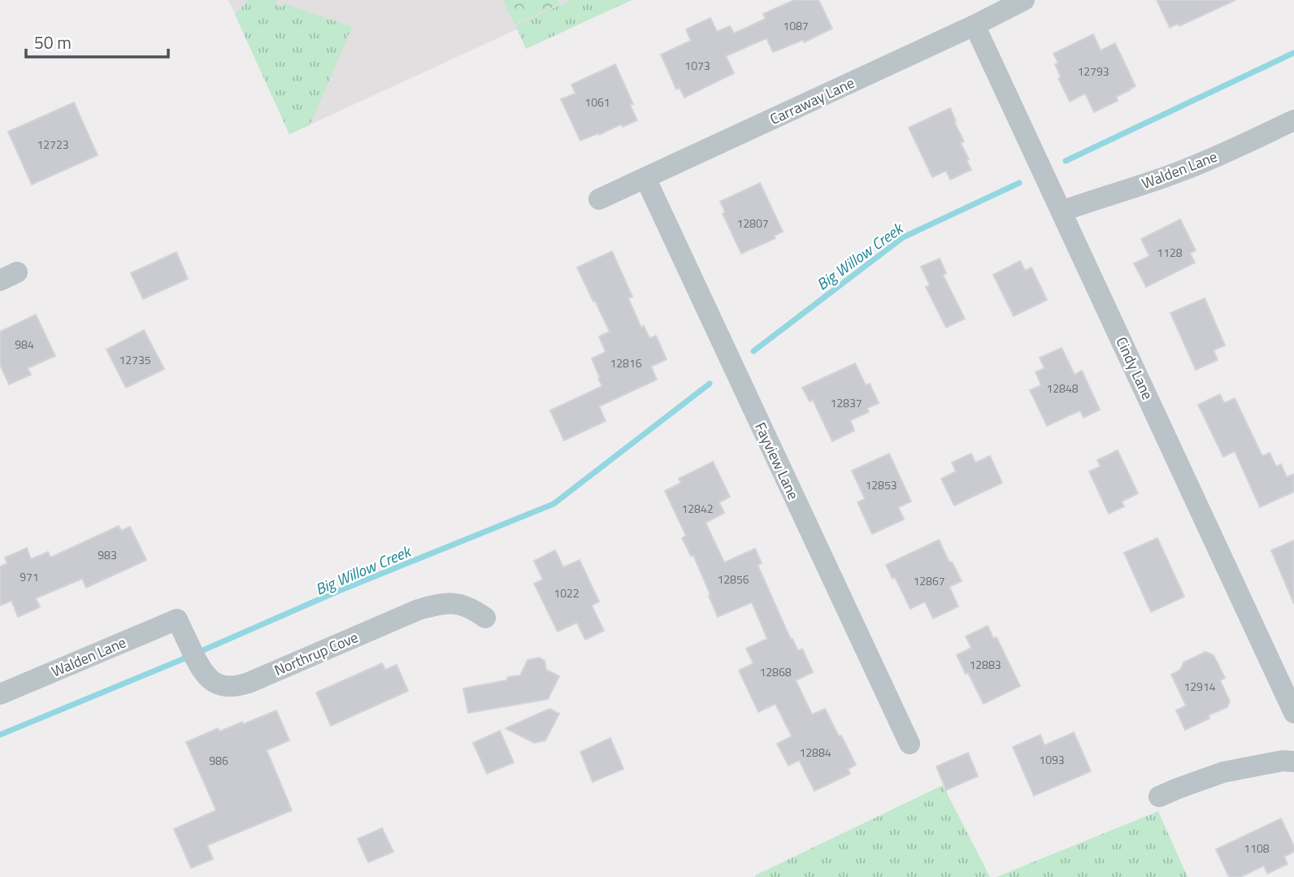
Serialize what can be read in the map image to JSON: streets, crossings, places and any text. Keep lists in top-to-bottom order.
{
  "streets": {
    "street": [
      "Carraway Lane",
      "Walden Lane",
      "Cindy Lane",
      "Fayview Lane",
      "Northrup Cove"
    ]
  },
  "crossings": [
    ["Carraway Lane", "Cindy Lane"],
    ["Carraway Lane", "Fayview Lane"],
    ["Walden Lane", "Cindy Lane"],
    ["Walden Lane", "Northrup Cove"]
  ],
  "water": ["Big Willow Creek"],
  "house_numbers": [
    "1087",
    "1073",
    "12793",
    "1061",
    "12723",
    "12807",
    "1128",
    "984",
    "12735",
    "12816",
    "12848",
    "12837",
    "12853",
    "12842",
    "983",
    "971",
    "12856",
    "12867",
    "1022",
    "12883",
    "12868",
    "12914",
    "12884",
    "1093",
    "986",
    "1108"
  ],
  "scale_bar": "50 m"
}
